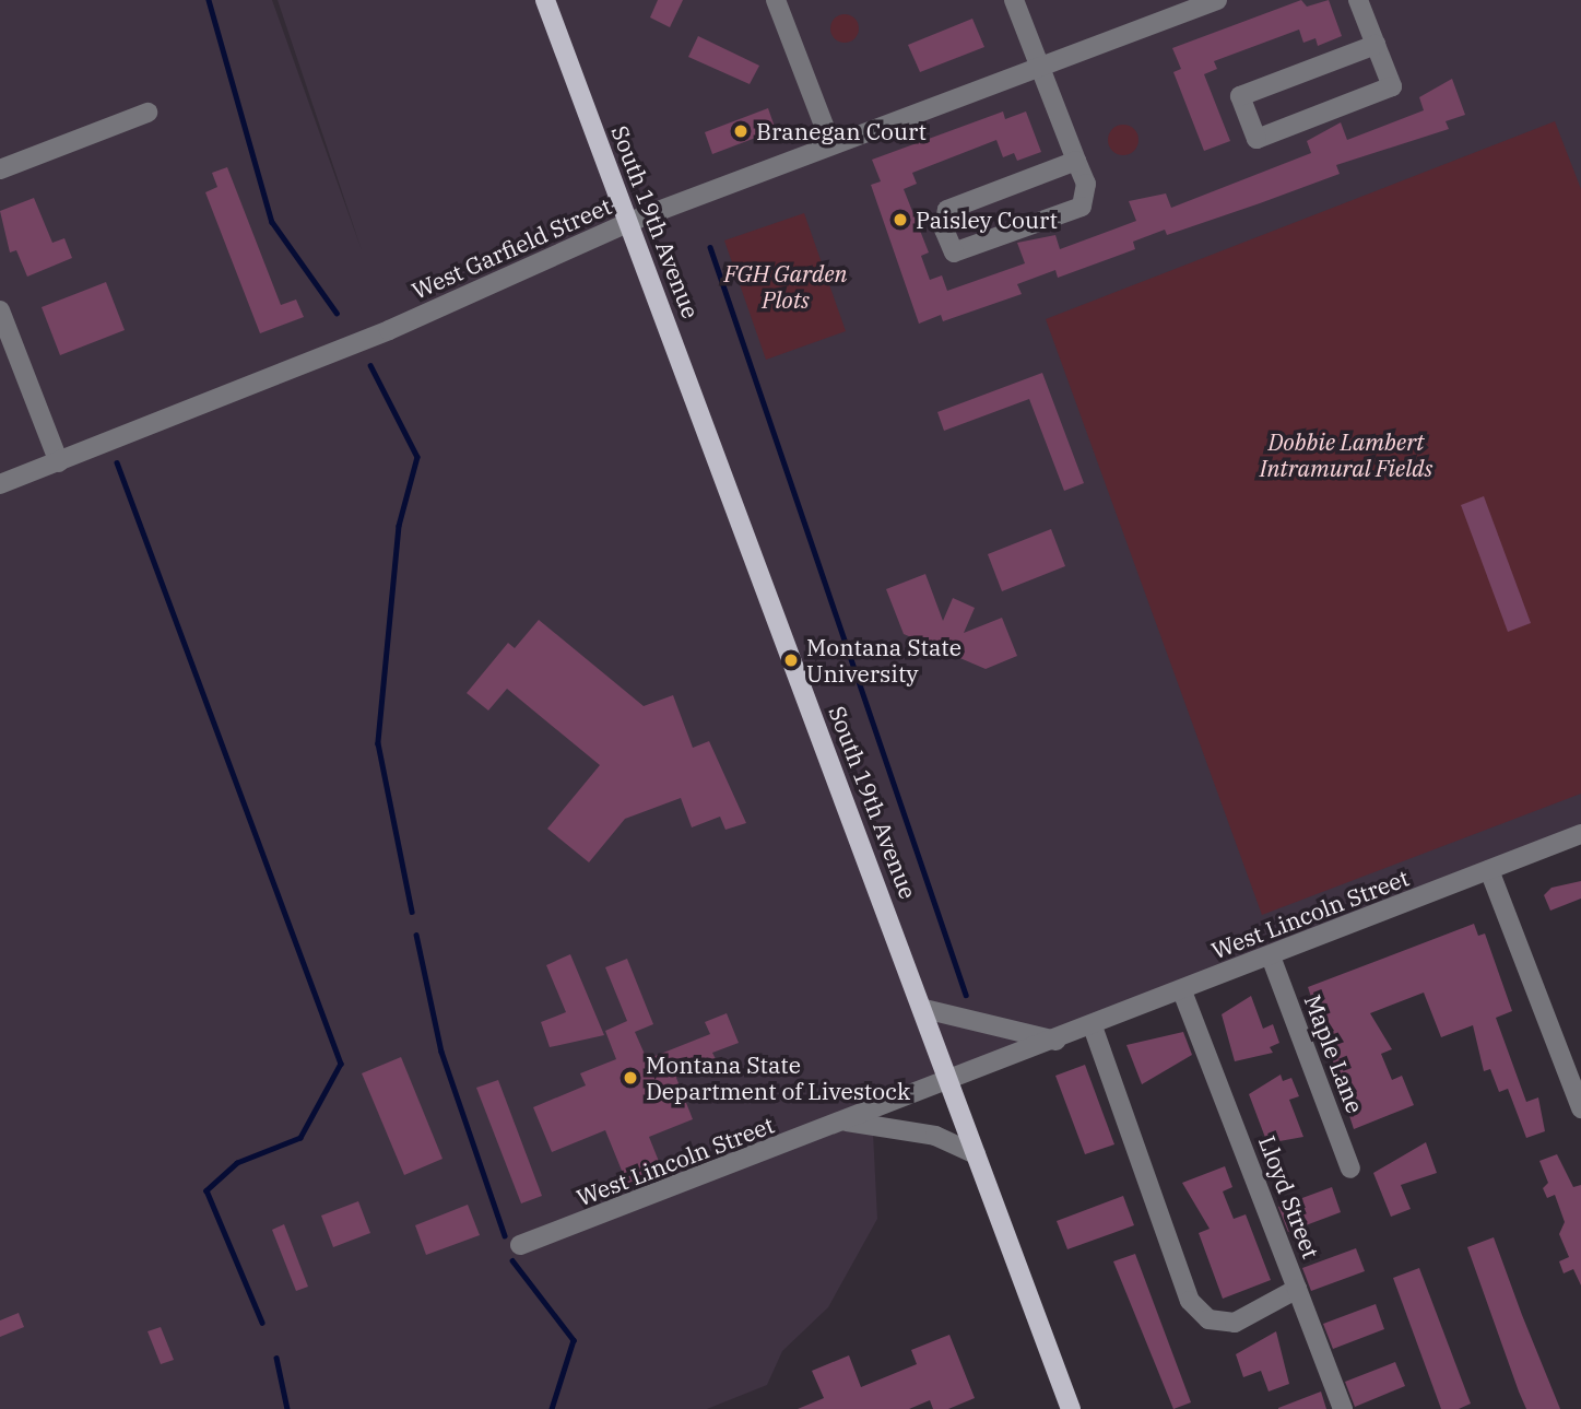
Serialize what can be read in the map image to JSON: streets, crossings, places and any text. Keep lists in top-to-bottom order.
{
  "streets": {
    "main road": ["South 19th Avenue"],
    "street": [
      "West Garfield Street",
      "West Lincoln Street",
      "Maple Lane",
      "Lloyd Street"
    ]
  },
  "crossings": [
    ["South 19th Avenue", "West Garfield Street"],
    ["South 19th Avenue", "West Lincoln Street"],
    ["West Lincoln Street", "Maple Lane"],
    ["West Lincoln Street", "Lloyd Street"]
  ],
  "parks": ["FGH Garden Plots", "Dobbie Lambert Intramural Fields"],
  "places": [
    "Branegan Court",
    "Paisley Court",
    "Montana State University",
    "Montana State Department of Livestock"
  ]
}
